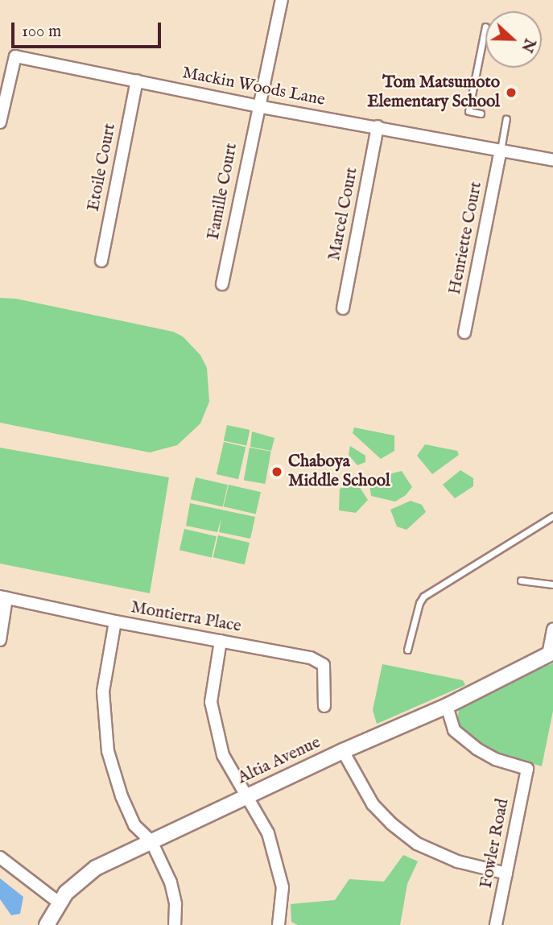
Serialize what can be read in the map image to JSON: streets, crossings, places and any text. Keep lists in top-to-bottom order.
{
  "streets": {
    "street": [
      "Mackin Woods Lane",
      "Etoile Court",
      "Famille Court",
      "Marcel Court",
      "Henriette Court",
      "Montierra Place",
      "Altia Avenue",
      "Fowler Road"
    ]
  },
  "crossings": [
    ["Mackin Woods Lane", "Etoile Court"],
    ["Mackin Woods Lane", "Famille Court"],
    ["Mackin Woods Lane", "Marcel Court"],
    ["Mackin Woods Lane", "Henriette Court"],
    ["Altia Avenue", "Fowler Road"]
  ],
  "places": ["Tom Matsumoto Elementary School", "Chaboya Middle School"],
  "scale_bar": "100 m",
  "north": "right"
}
